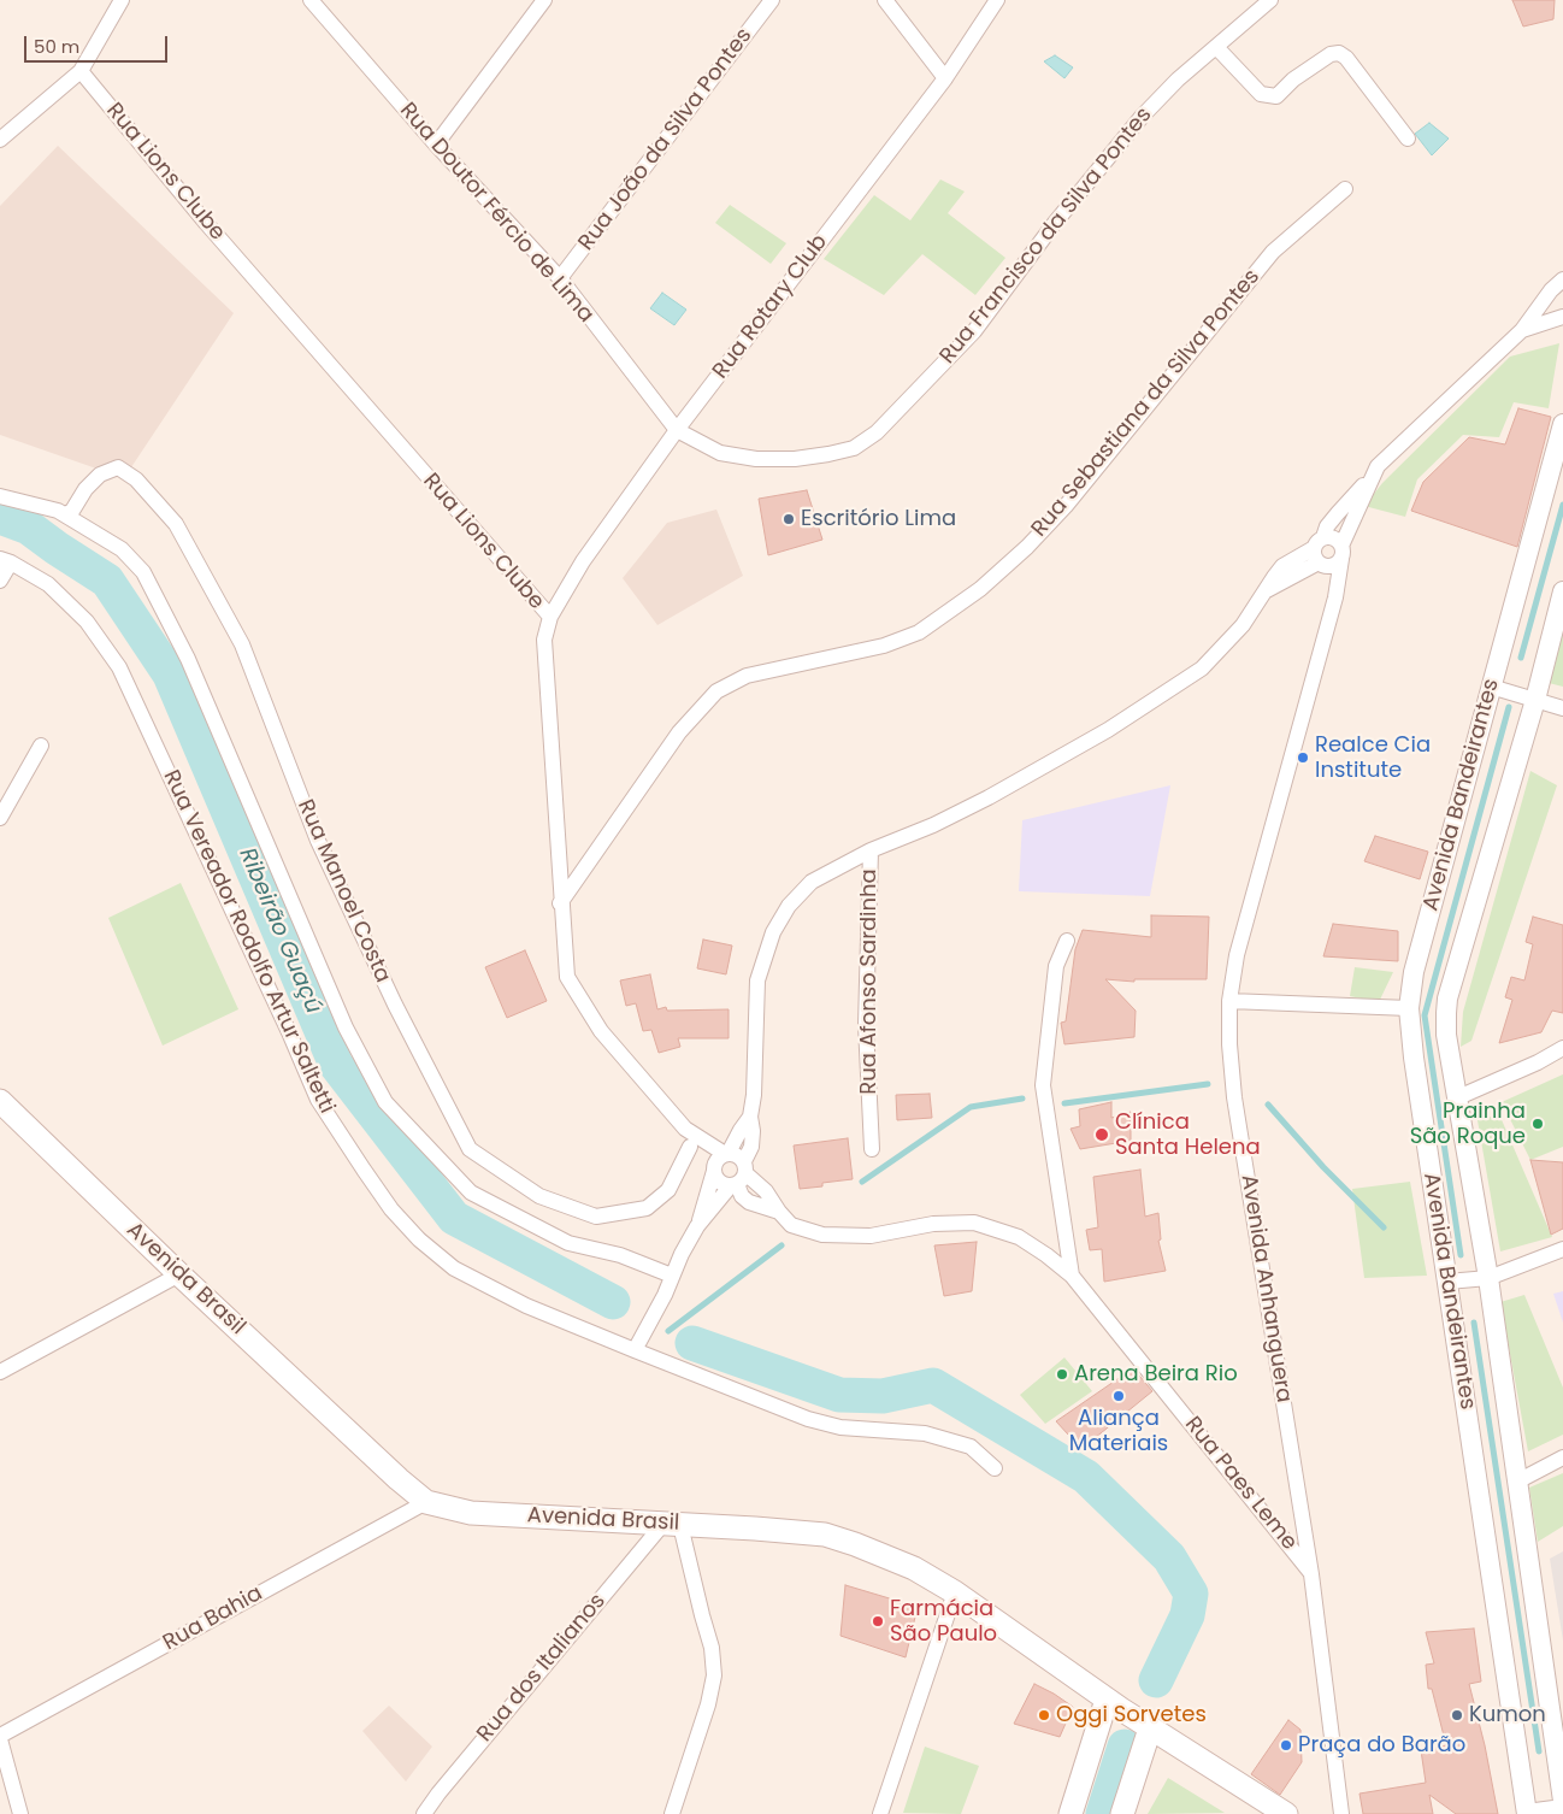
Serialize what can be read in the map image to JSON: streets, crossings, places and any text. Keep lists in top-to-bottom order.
{
  "streets": {
    "main road": ["Avenida Brasil"],
    "street": [
      "Rua João da Silva Pontes",
      "Rua Lions Clube",
      "Rua Doutor Fércio de Lima",
      "Rua Francisco da Silva Pontes",
      "Rua Rotary Club",
      "Rua Sebastiana da Silva Pontes",
      "Avenida Bandeirantes",
      "Rua Manoel Costa",
      "Rua Vereador Rodolfo Artur Saltetti",
      "Rua Afonso Sardinha",
      "Avenida Anhanguera",
      "Rua Paes Leme",
      "Rua Bahia",
      "Rua dos Italianos"
    ]
  },
  "crossings": [
    ["Rua João da Silva Pontes", "Rua Doutor Fércio de Lima"],
    ["Rua Lions Clube", "Rua Rotary Club"],
    ["Rua Lions Clube", "Rua Sebastiana da Silva Pontes"],
    ["Rua Lions Clube", "Rua Manoel Costa"],
    ["Rua Lions Clube", "Rua Paes Leme"],
    ["Rua Doutor Fércio de Lima", "Rua Francisco da Silva Pontes"],
    ["Rua Doutor Fércio de Lima", "Rua Rotary Club"],
    ["Rua Francisco da Silva Pontes", "Rua Rotary Club"],
    ["Avenida Brasil", "Rua Bahia"],
    ["Avenida Brasil", "Rua dos Italianos"],
    ["Avenida Anhanguera", "Rua Paes Leme"]
  ],
  "water": ["Ribeirão Guaçú"],
  "places": [
    "Escritório Lima",
    "Realce Cia Institute",
    "Prainha São Roque",
    "Clínica Santa Helena",
    "Arena Beira Rio",
    "Aliança Materiais",
    "Farmácia São Paulo",
    "Oggi Sorvetes",
    "Kumon",
    "Praça do Barão"
  ],
  "scale_bar": "50 m"
}
